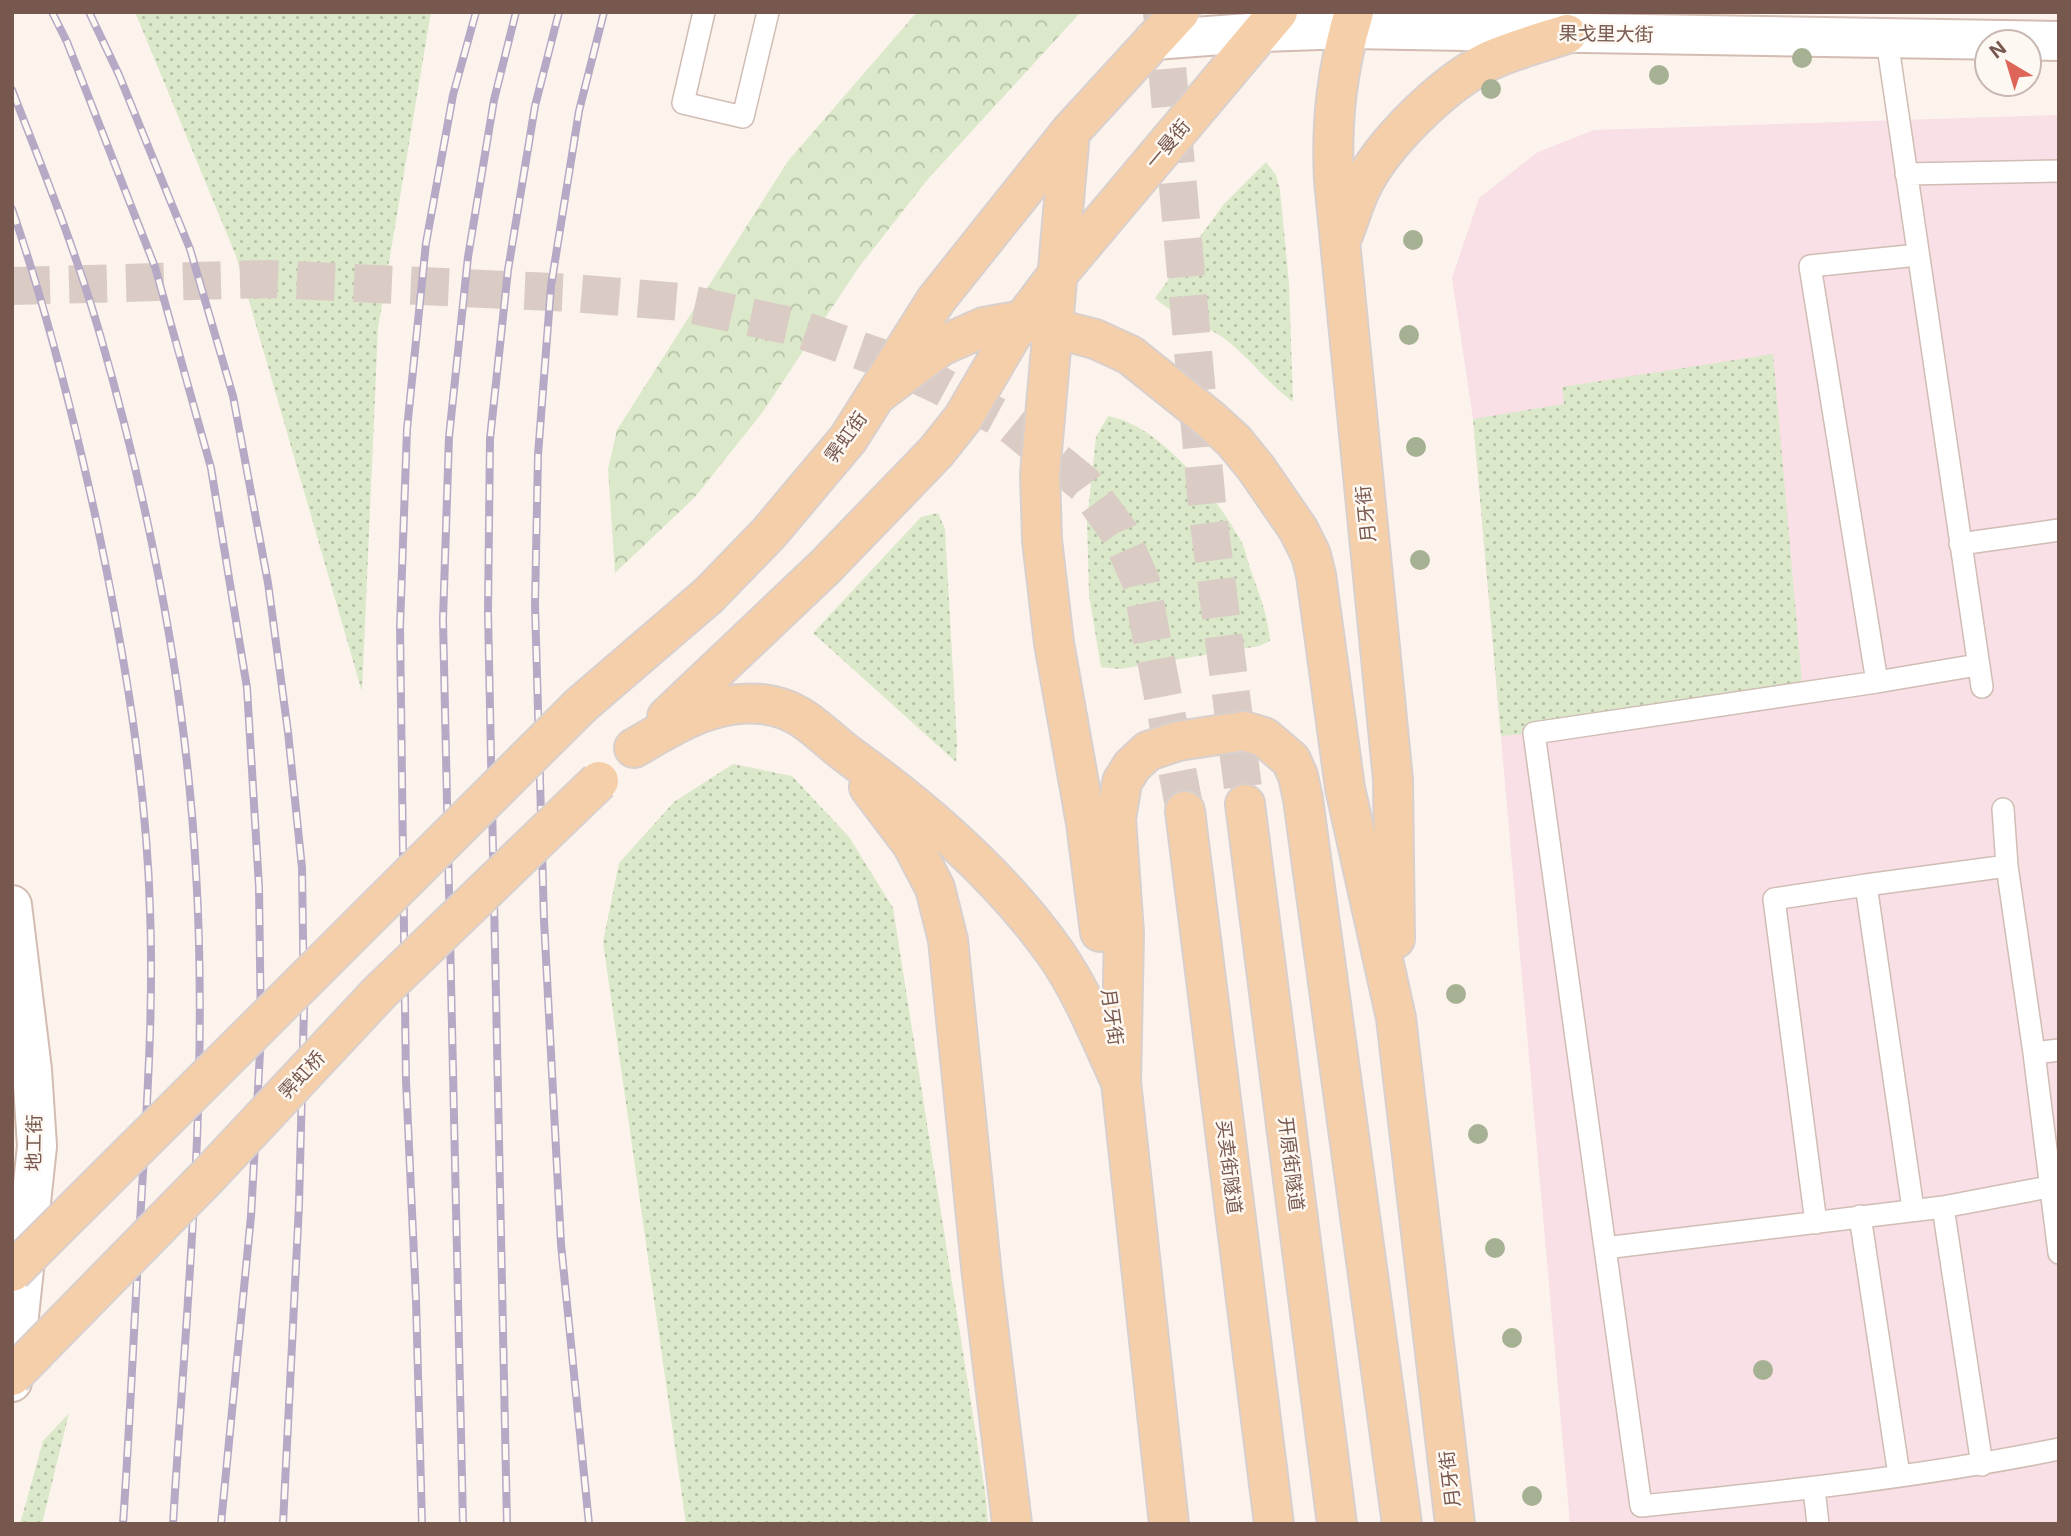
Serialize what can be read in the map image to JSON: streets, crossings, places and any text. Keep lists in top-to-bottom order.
{
  "streets": {
    "main road": [
      "果戈里大街",
      "一曼街",
      "霁虹街",
      "月牙街",
      "霁虹桥",
      "地工街",
      "开原街隧道",
      "买卖街隧道"
    ]
  },
  "crossings": [
    ["果戈里大街", "一曼街"],
    ["果戈里大街", "月牙街"],
    ["一曼街", "月牙街"],
    ["霁虹街", "月牙街"],
    ["月牙街", "霁虹桥"]
  ],
  "north": "top left"
}
